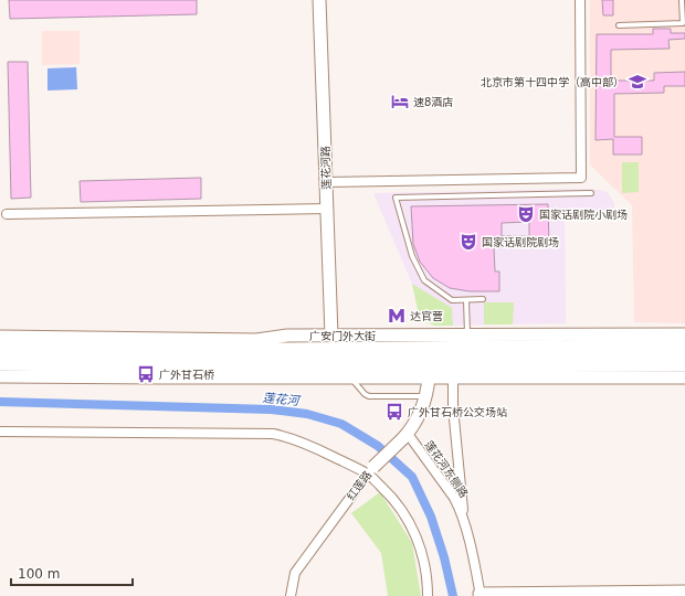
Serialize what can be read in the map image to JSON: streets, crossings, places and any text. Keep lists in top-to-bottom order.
{
  "streets": {
    "highway": ["广安门外大街"],
    "street": ["莲花河路", "莲花河东侧路", "红莲路"]
  },
  "crossings": [
    ["莲花河路", "广安门外大街"],
    ["莲花河东侧路", "红莲路"]
  ],
  "water": ["莲花河"],
  "places": {
    "school or university": ["北京市第十四中学（高中部）"],
    "hotel": ["速8酒店"],
    "theatre": ["国家话剧院小剧场", "国家话剧院剧场"],
    "metro station": ["达官营"],
    "bus stop": ["广外甘石桥", "广外甘石桥公交场站"]
  },
  "scale_bar": "100 m"
}
